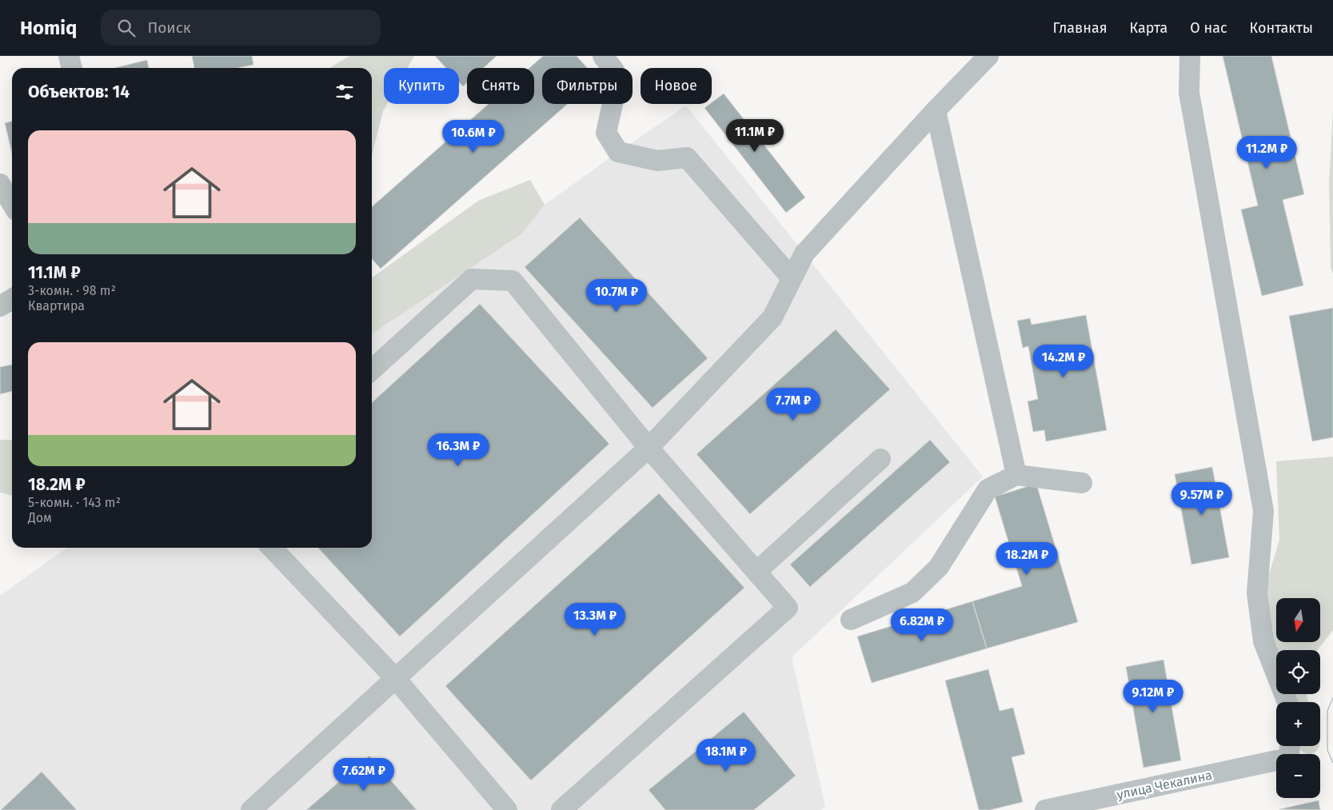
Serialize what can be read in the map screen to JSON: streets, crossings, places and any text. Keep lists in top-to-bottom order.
{
  "streets": {
    "street": ["улица Чекалина"]
  },
  "north": "bottom",
  "page": {
    "header": "Homiq",
    "search": "Поиск",
    "nav": [
      "Главная",
      "Карта",
      "О нас",
      "Контакты"
    ],
    "chip": [
      "Купить",
      "Снять",
      "Фильтры",
      "Новое"
    ],
    "heading": "Объектов: 14",
    "list": [
      {
        "name": "11.1M ₽",
        "note": "3-комн. · 98 m² · Квартира"
      },
      {
        "name": "18.2M ₽",
        "note": "5-комн. · 143 m² · Дом"
      }
    ],
    "price": [
      "11.1M ₽",
      "10.6M ₽",
      "11.2M ₽",
      "10.7M ₽",
      "14.2M ₽",
      "7.7M ₽",
      "16.3M ₽",
      "9.57M ₽",
      "18.2M ₽",
      "13.3M ₽",
      "6.82M ₽",
      "9.12M ₽",
      "18.1M ₽",
      "7.62M ₽"
    ],
    "map_buttons": ["+", "−"]
  }
}
